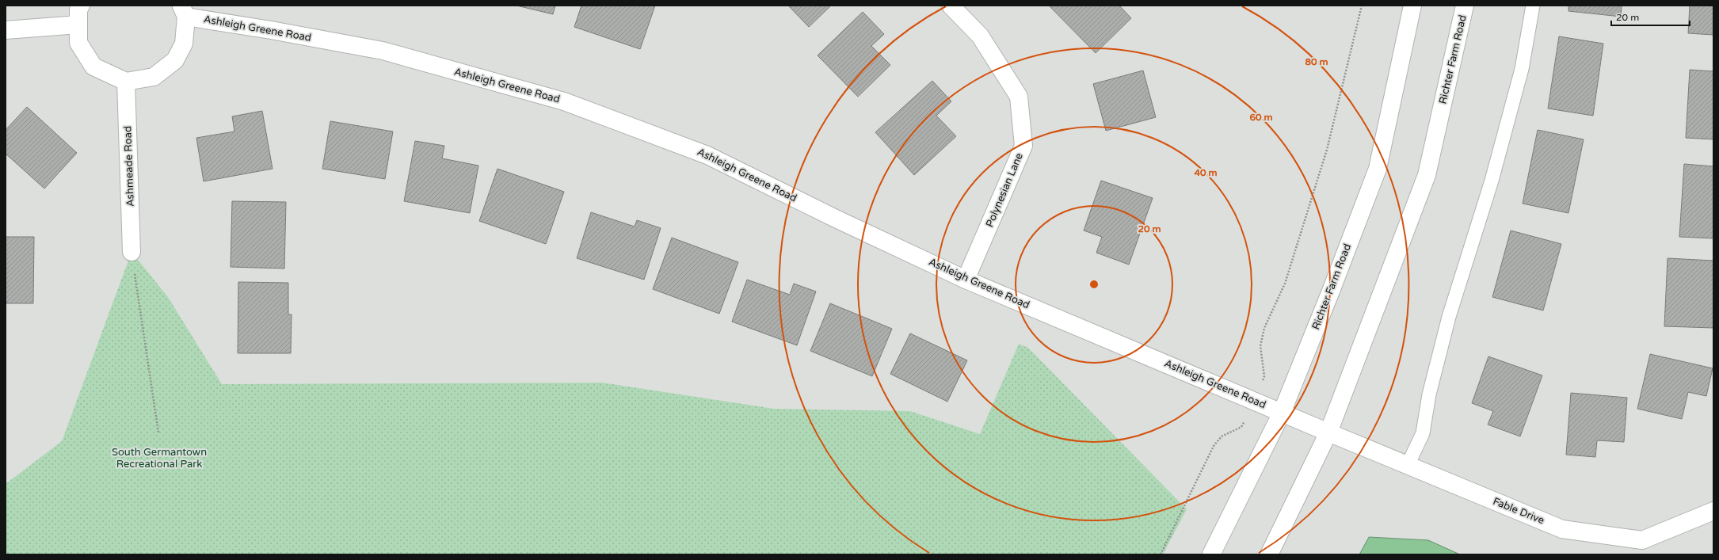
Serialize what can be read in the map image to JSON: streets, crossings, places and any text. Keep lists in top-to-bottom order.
{
  "streets": {
    "street": [
      "Ashleigh Greene Road",
      "Richter Farm Road",
      "Ashmeade Road",
      "Polynesian Lane",
      "Fable Drive"
    ]
  },
  "crossings": [
    ["Ashleigh Greene Road", "Richter Farm Road"],
    ["Ashleigh Greene Road", "Polynesian Lane"],
    ["Ashleigh Greene Road", "Fable Drive"],
    ["Richter Farm Road", "Fable Drive"]
  ],
  "parks": ["South Germantown Recreational Park"],
  "scale_bar": "20 m",
  "rings": [
    "80 m",
    "60 m",
    "40 m",
    "20 m"
  ]
}
